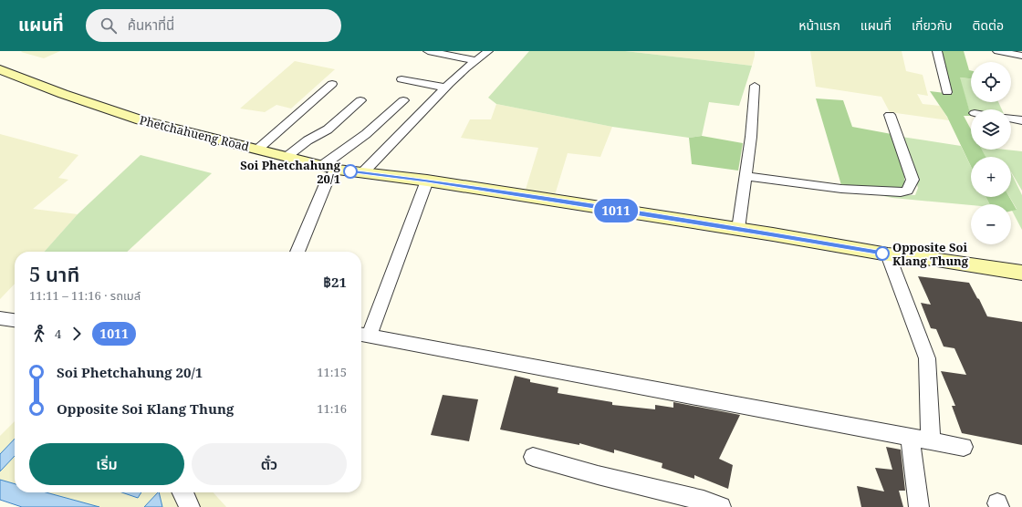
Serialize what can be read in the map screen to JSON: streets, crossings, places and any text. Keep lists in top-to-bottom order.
{
  "streets": {
    "main road": ["Phetchahueng Road"]
  },
  "places": ["Soi Phetchahung 20/1", "Opposite Soi Klang Thung"],
  "lines": ["bus line 1011"],
  "page": {
    "header": "แผนที่",
    "search": "ค้นหาที่นี่",
    "nav": [
      "หน้าแรก",
      "แผนที่",
      "เกี่ยวกับ",
      "ติดต่อ"
    ],
    "on_map": "1011",
    "map_buttons": ["+", "−"],
    "heading": ["5 นาที", "11:11 – 11:16 · รถเมล์", "฿21"],
    "legs": ["4", "1011"],
    "list": [
      {
        "name": "Soi Phetchahung 20/1",
        "value": "11:15"
      },
      {
        "name": "Opposite Soi Klang Thung",
        "value": "11:16"
      }
    ],
    "buttons": ["เริ่ม", "ตั๋ว"]
  }
}
